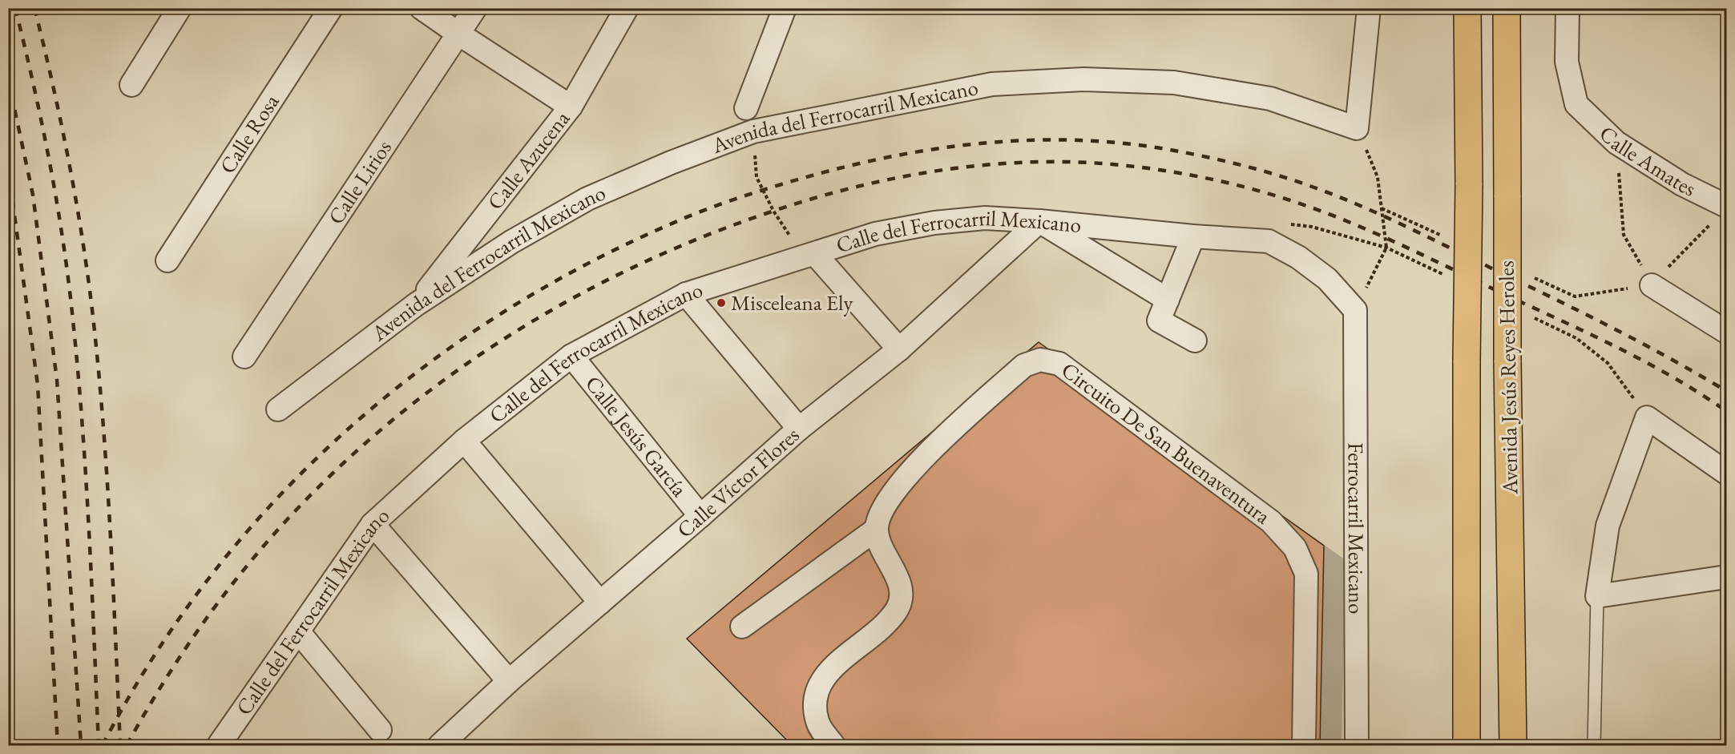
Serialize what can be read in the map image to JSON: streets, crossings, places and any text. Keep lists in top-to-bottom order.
{
  "streets": {
    "highway": ["Avenida Jesús Reyes Heroles"],
    "street": [
      "Avenida del Ferrocarril Mexicano",
      "Calle Rosa",
      "Calle Amates",
      "Calle Azucena",
      "Calle Lirios",
      "Calle del Ferrocarril Mexicano",
      "Calle Jesús García",
      "Circuito De San Buenaventura",
      "Calle Víctor Flores",
      "Ferrocarril Mexicano"
    ]
  },
  "crossings": [
    ["Avenida del Ferrocarril Mexicano", "Calle Azucena"],
    ["Calle del Ferrocarril Mexicano", "Calle Jesús García"],
    ["Calle del Ferrocarril Mexicano", "Calle Víctor Flores"],
    ["Calle del Ferrocarril Mexicano", "Ferrocarril Mexicano"],
    ["Calle Jesús García", "Calle Víctor Flores"]
  ],
  "places": ["Misceleana Ely"]
}
